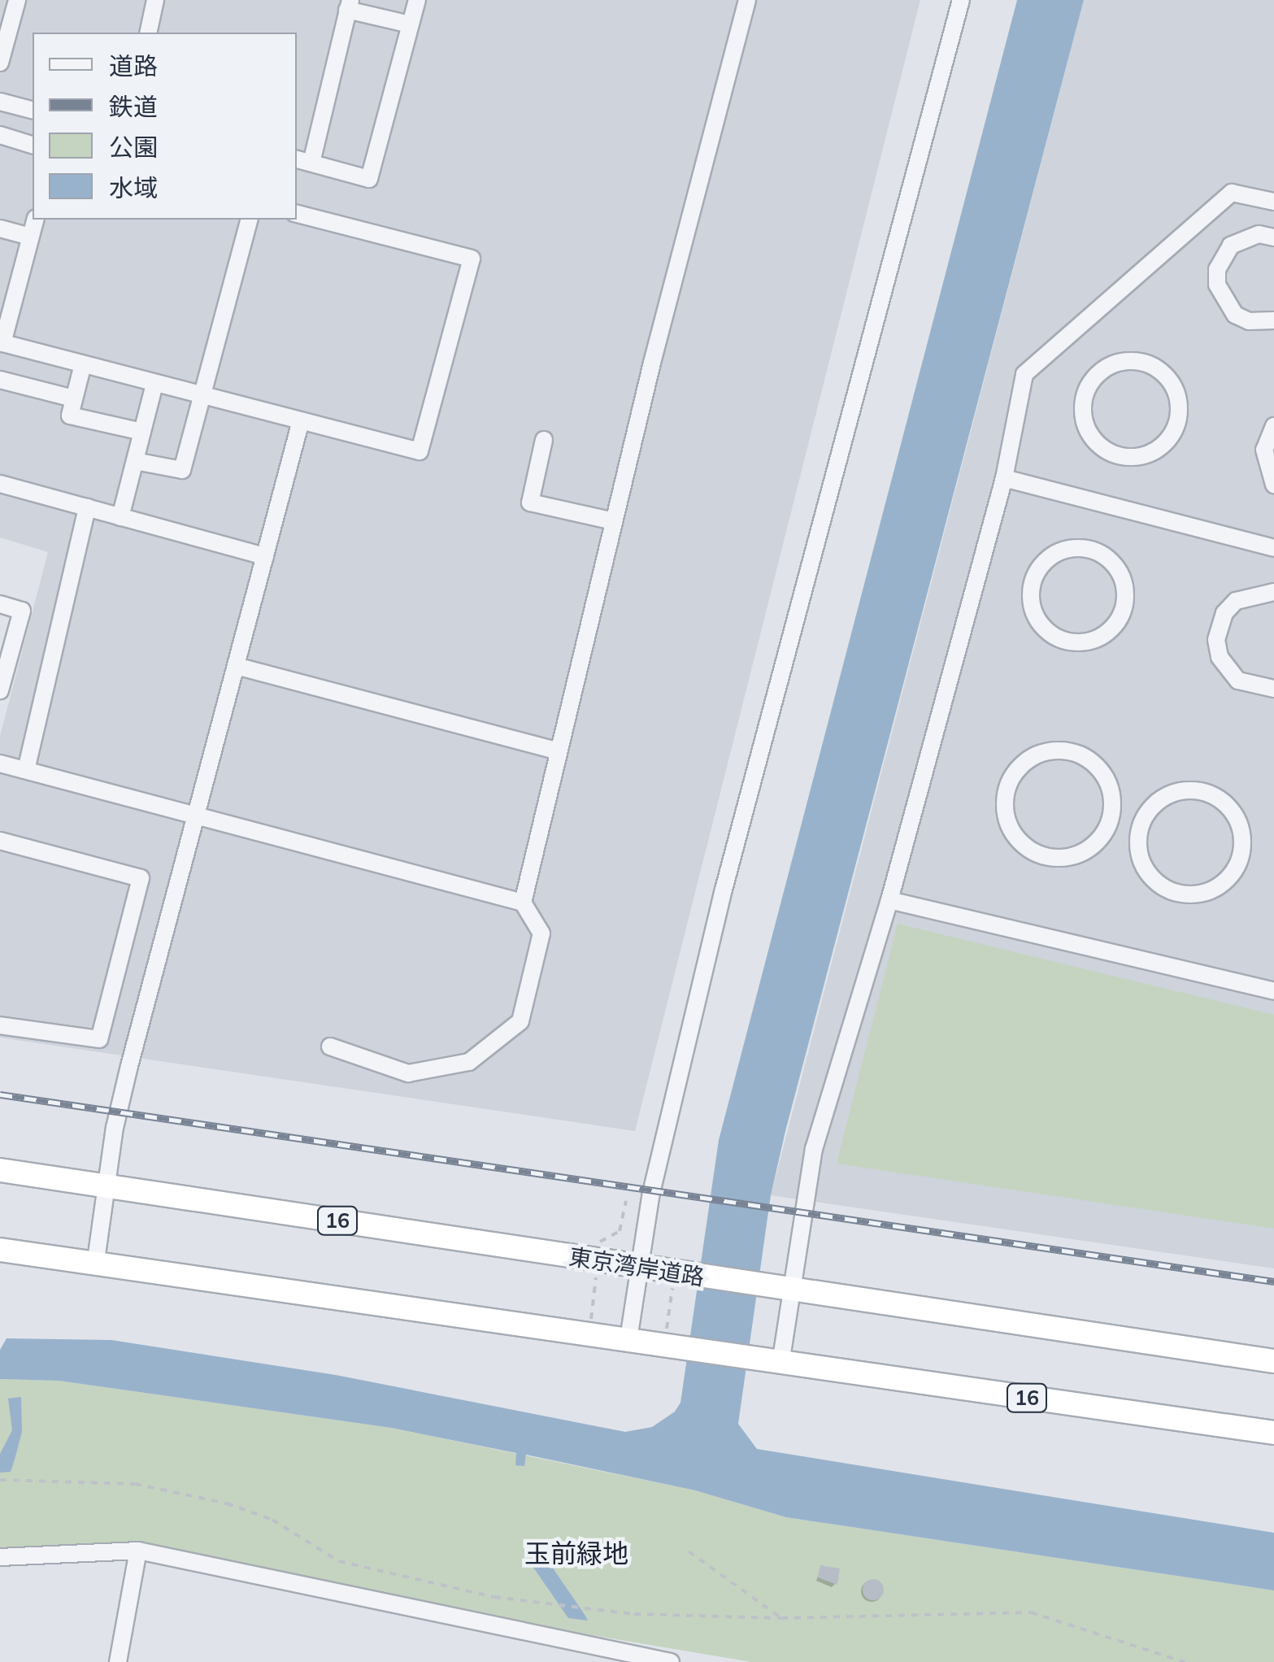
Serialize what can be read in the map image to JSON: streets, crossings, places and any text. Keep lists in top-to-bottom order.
{
  "streets": {
    "highway": ["16", "東京湾岸道路"]
  },
  "districts": ["玉前緑地"],
  "legend": [
    "道路",
    "鉄道",
    "公園",
    "水域"
  ]
}
